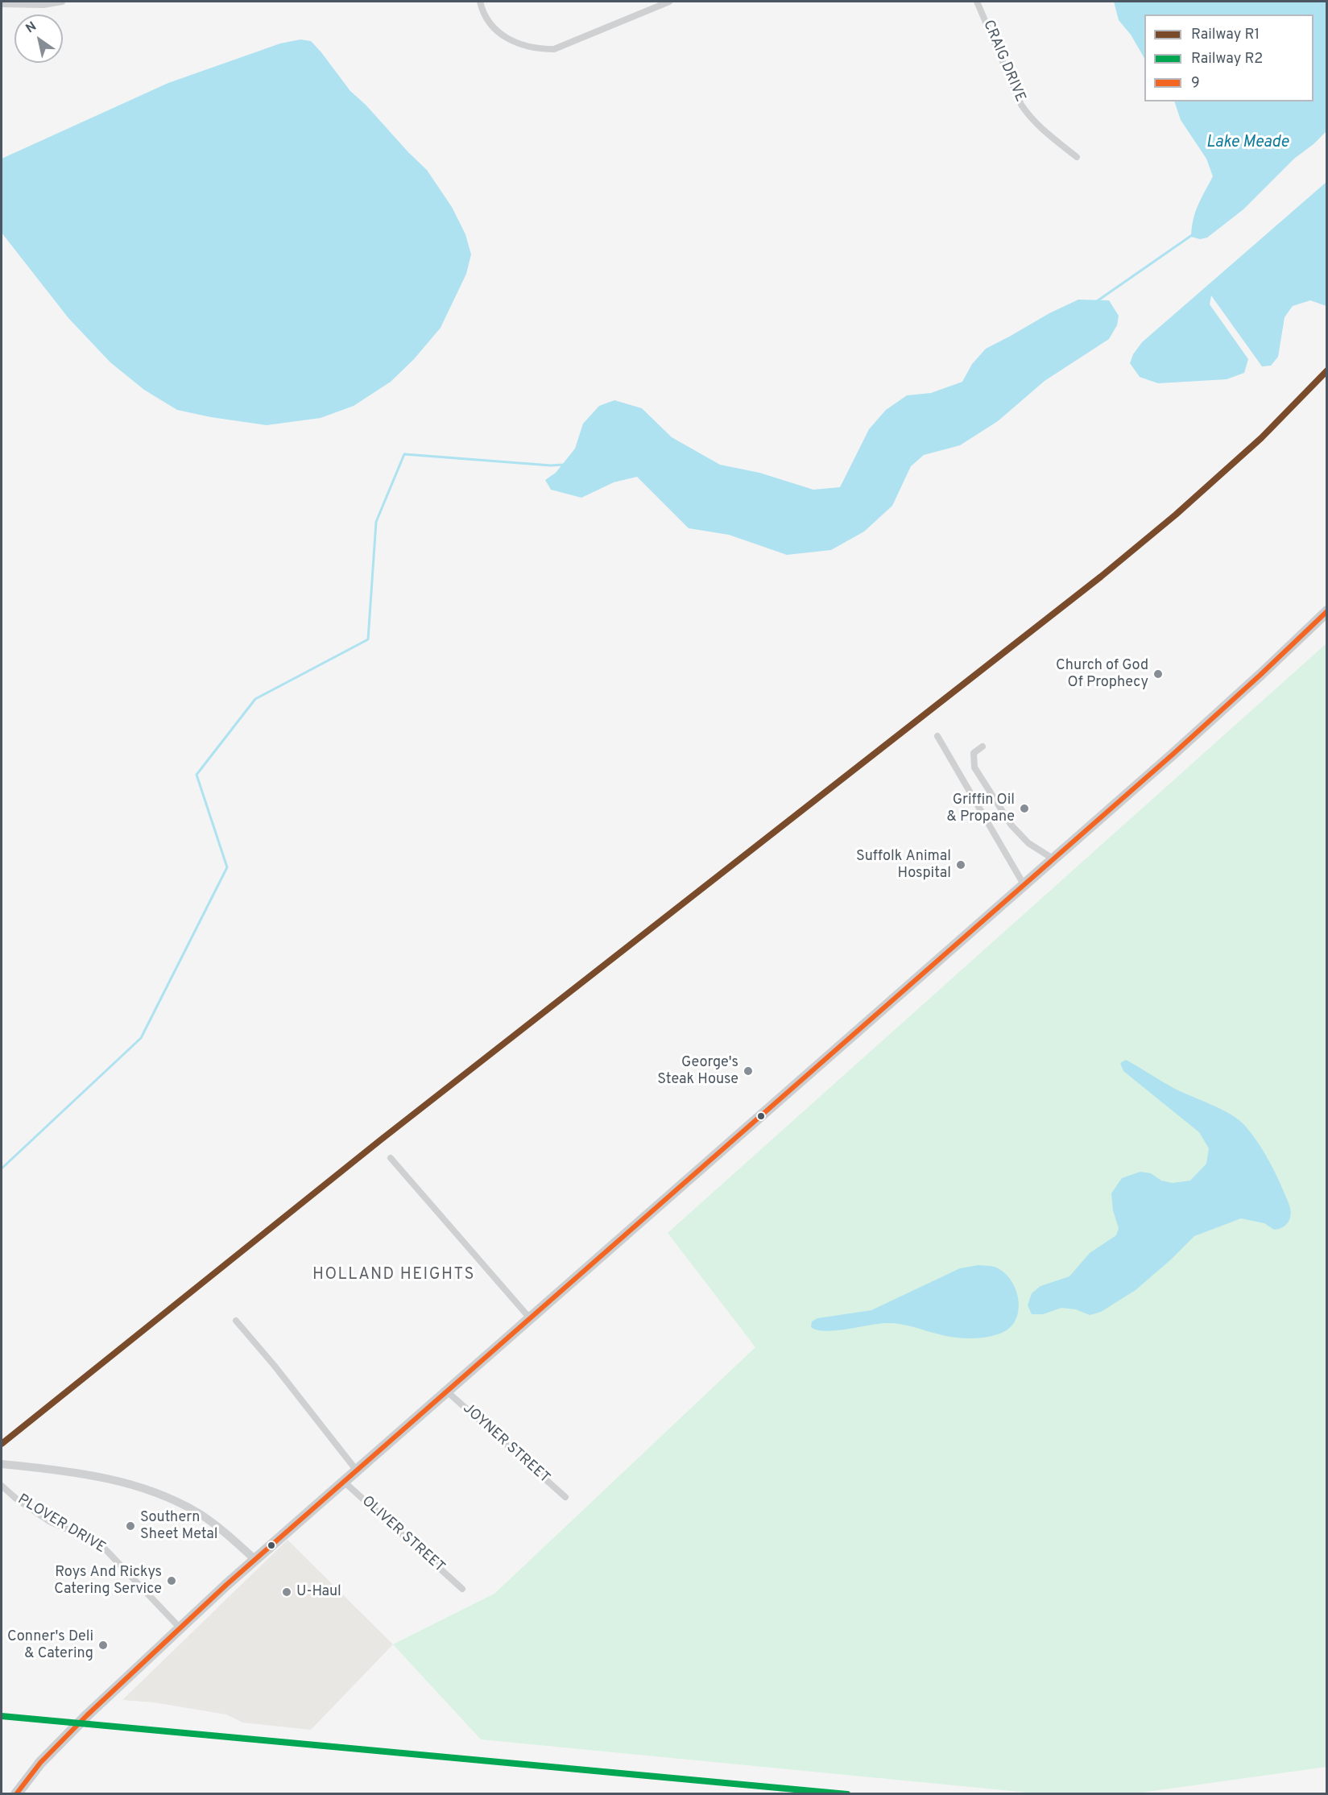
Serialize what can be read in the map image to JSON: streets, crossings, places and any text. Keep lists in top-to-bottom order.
{
  "streets": {
    "street": [
      "CRAIG DRIVE",
      "JOYNER STREET",
      "PLOVER DRIVE",
      "OLIVER STREET"
    ]
  },
  "districts": ["HOLLAND HEIGHTS"],
  "water": ["Lake Meade"],
  "places": [
    "Church of God Of Prophecy",
    "Griffin Oil & Propane",
    "Suffolk Animal Hospital",
    "George's Steak House",
    "Southern Sheet Metal",
    "Roys And Rickys Catering Service",
    "U-Haul",
    "Conner's Deli & Catering"
  ],
  "lines": ["rail line R1", "transit line 9", "rail line R2"],
  "legend": ["Railway R1", "Railway R2", "9"],
  "north": "top left"
}
